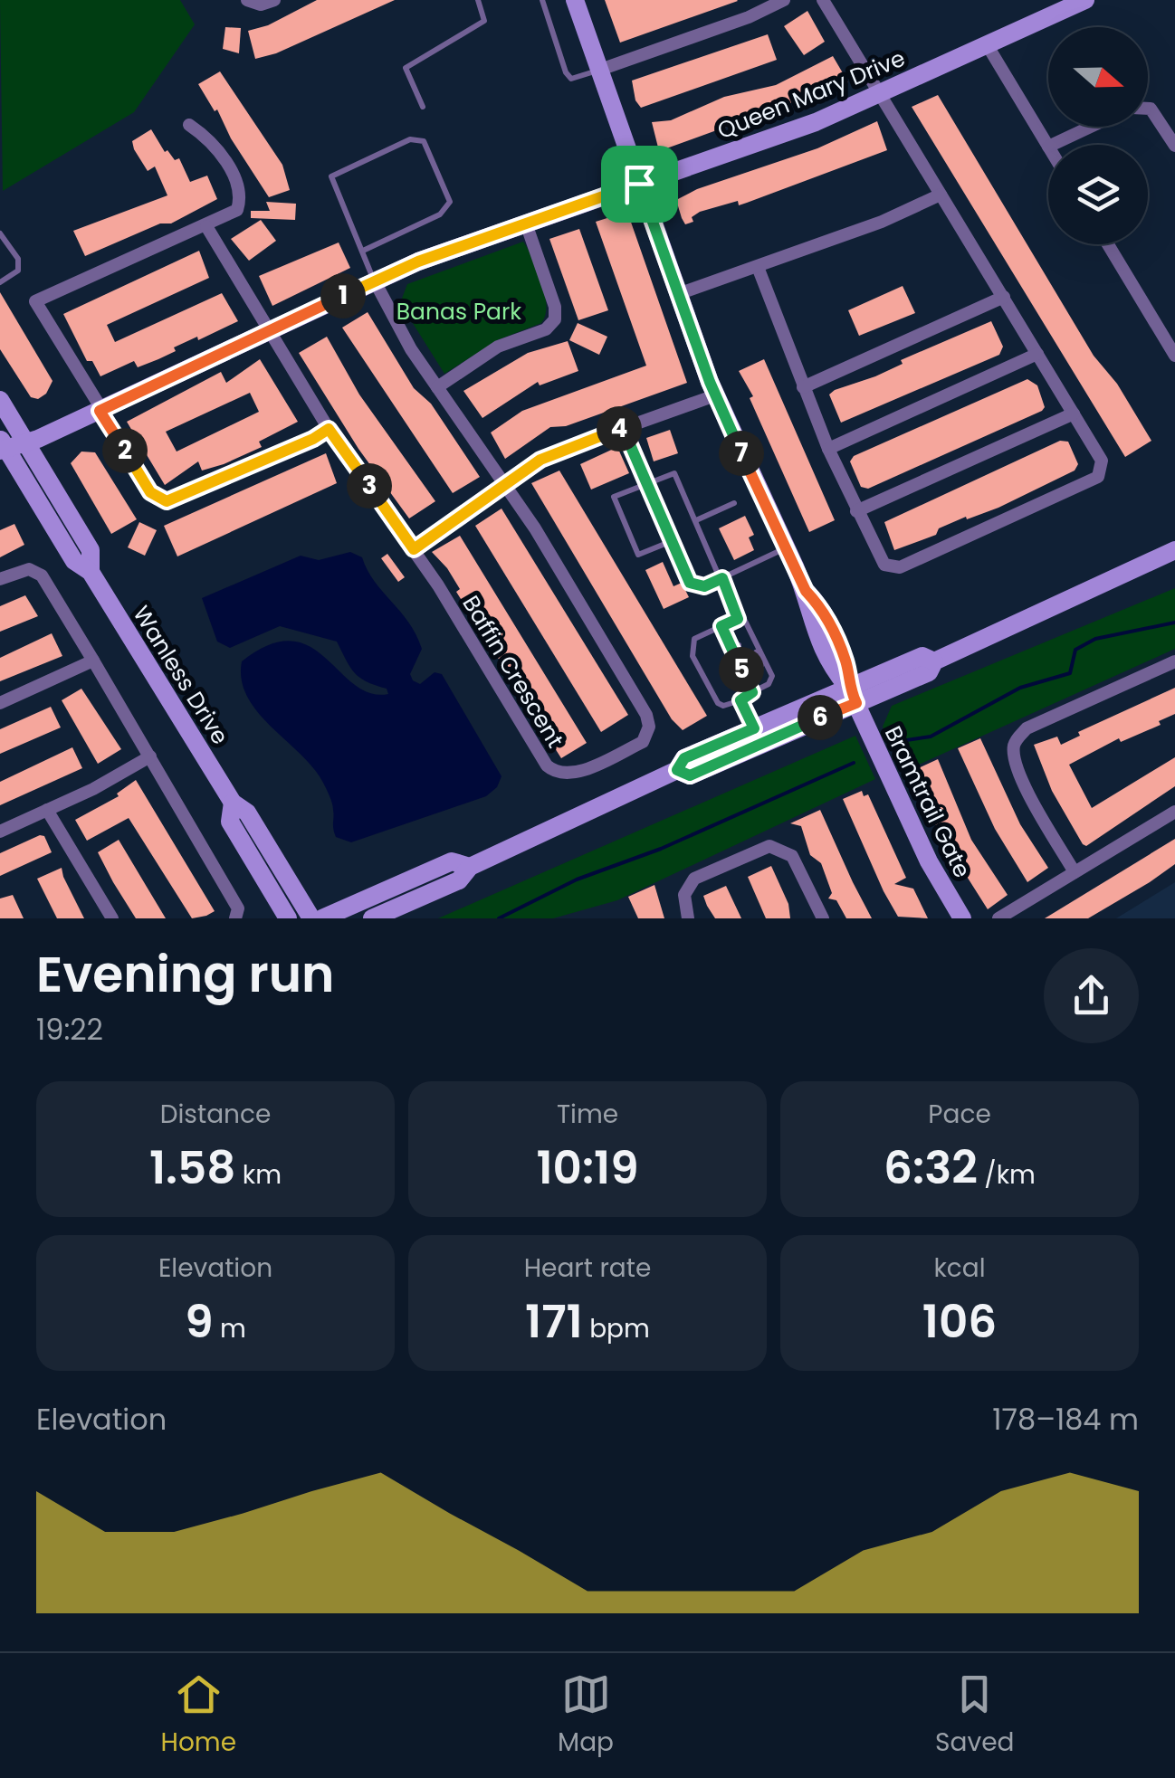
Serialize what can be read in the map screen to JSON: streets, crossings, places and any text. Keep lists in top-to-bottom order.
{
  "streets": {
    "street": [
      "Queen Mary Drive",
      "Baffin Crescent",
      "Wanless Drive",
      "Bramtrail Gate"
    ]
  },
  "crossings": [
    ["Queen Mary Drive", "Baffin Crescent"],
    ["Queen Mary Drive", "Wanless Drive"],
    ["Queen Mary Drive", "Bramtrail Gate"]
  ],
  "parks": ["Banas Park"],
  "north": "right",
  "page": {
    "pins": [
      "1",
      "4",
      "2",
      "7",
      "3",
      "5",
      "6"
    ],
    "heading": ["Evening run", "19:22"],
    "stats": [
      ["Distance", "1.58 km"],
      ["Time", "10:19"],
      ["Pace", "6:32 /km"],
      ["Elevation", "9 m"],
      ["Heart rate", "171 bpm"],
      ["kcal", "106"]
    ],
    "chart": ["Elevation", "178–184 m"],
    "tabs": ["Home", "Map", "Saved"]
  }
}
